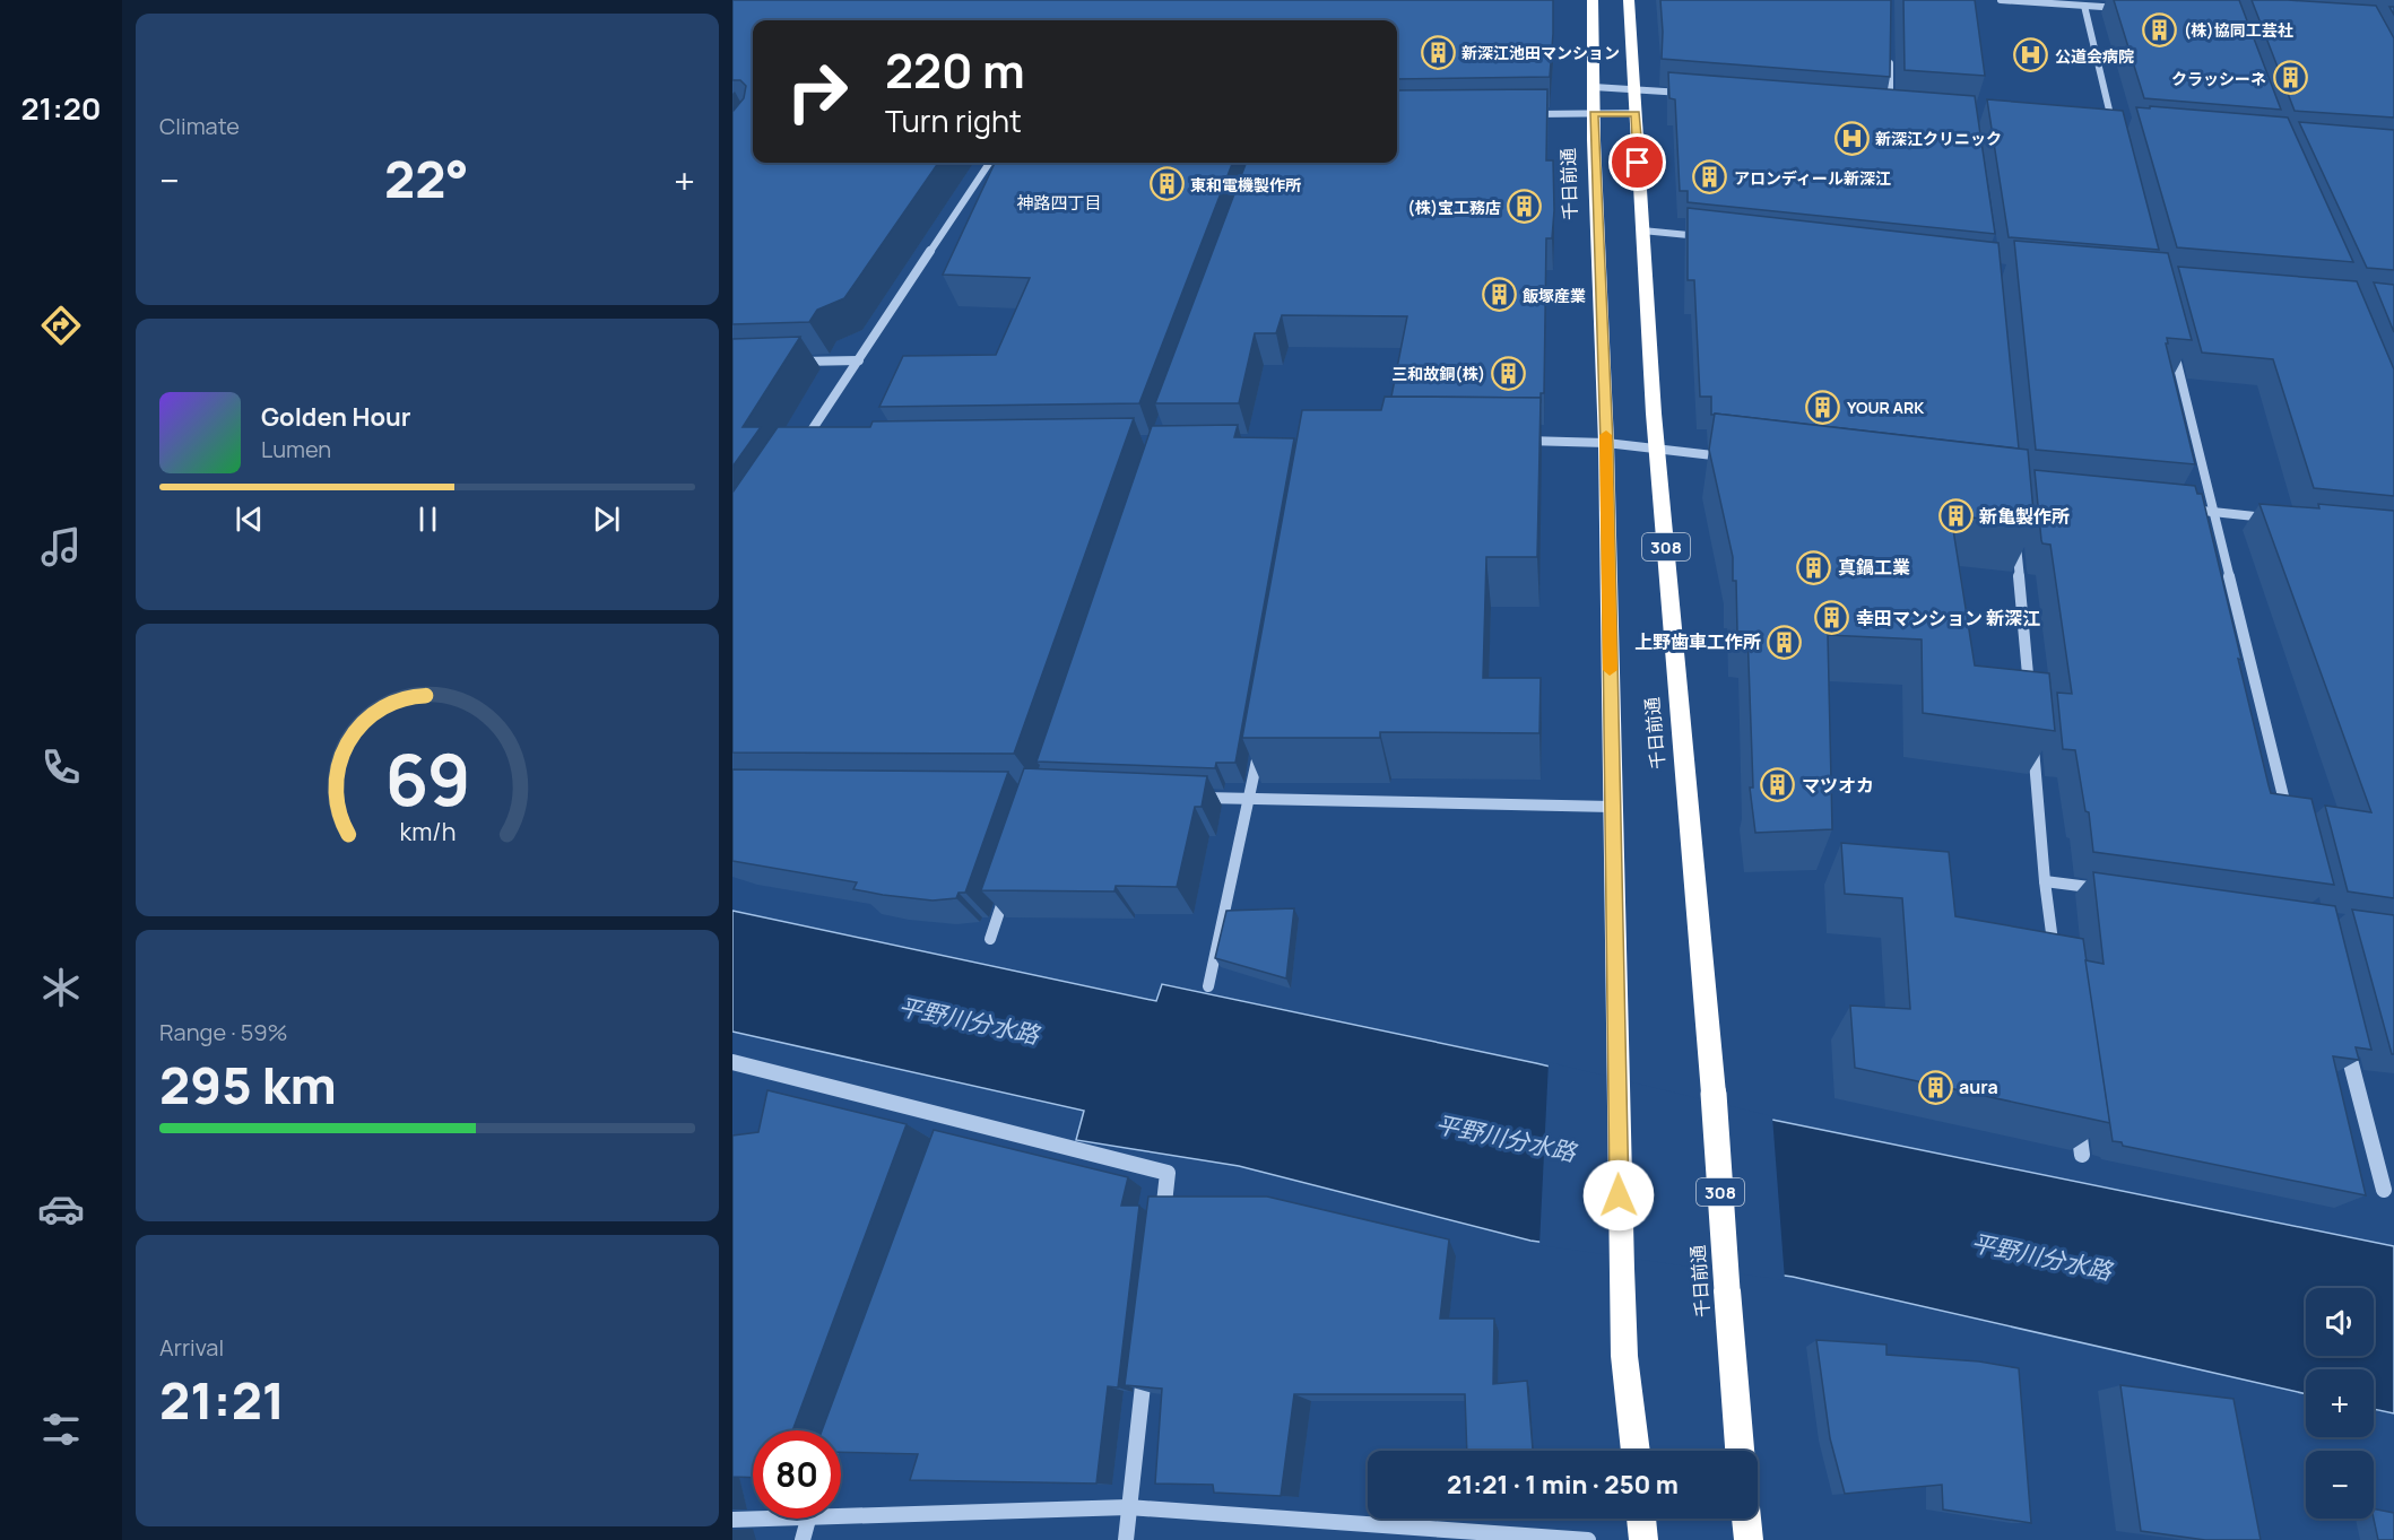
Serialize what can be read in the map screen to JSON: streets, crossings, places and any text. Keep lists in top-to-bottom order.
{
  "streets": {
    "highway": ["千日前通", "308"]
  },
  "districts": ["神路四丁目"],
  "water": ["平野川分水路"],
  "places": {
    "building": [
      "(株)協同工芸社",
      "新深江池田マンション",
      "クラッシーネ",
      "アロンディール新深江",
      "東和電機製作所",
      "(株)宝工務店",
      "飯塚産業",
      "三和故銅(株)",
      "YOUR ARK",
      "新亀製作所",
      "真鍋工業",
      "幸田マンション 新深江",
      "上野歯車工作所",
      "マツオカ",
      "aura"
    ],
    "hospital": ["公道会病院", "新深江クリニック"]
  },
  "page": {
    "tabs": "21:20",
    "tile": [
      "Climate",
      ["Range · 59%", "295 km"],
      ["Arrival", "21:21"]
    ],
    "turn": ["220 m", "Turn right"],
    "heat": ["−", "22°", "+"],
    "song": ["Golden Hour", "Lumen"],
    "map_buttons": ["+", "−"],
    "limit": "80",
    "trip": "21:21 · 1 min · 250 m",
    "gauge": ["69", "km/h"]
  }
}
